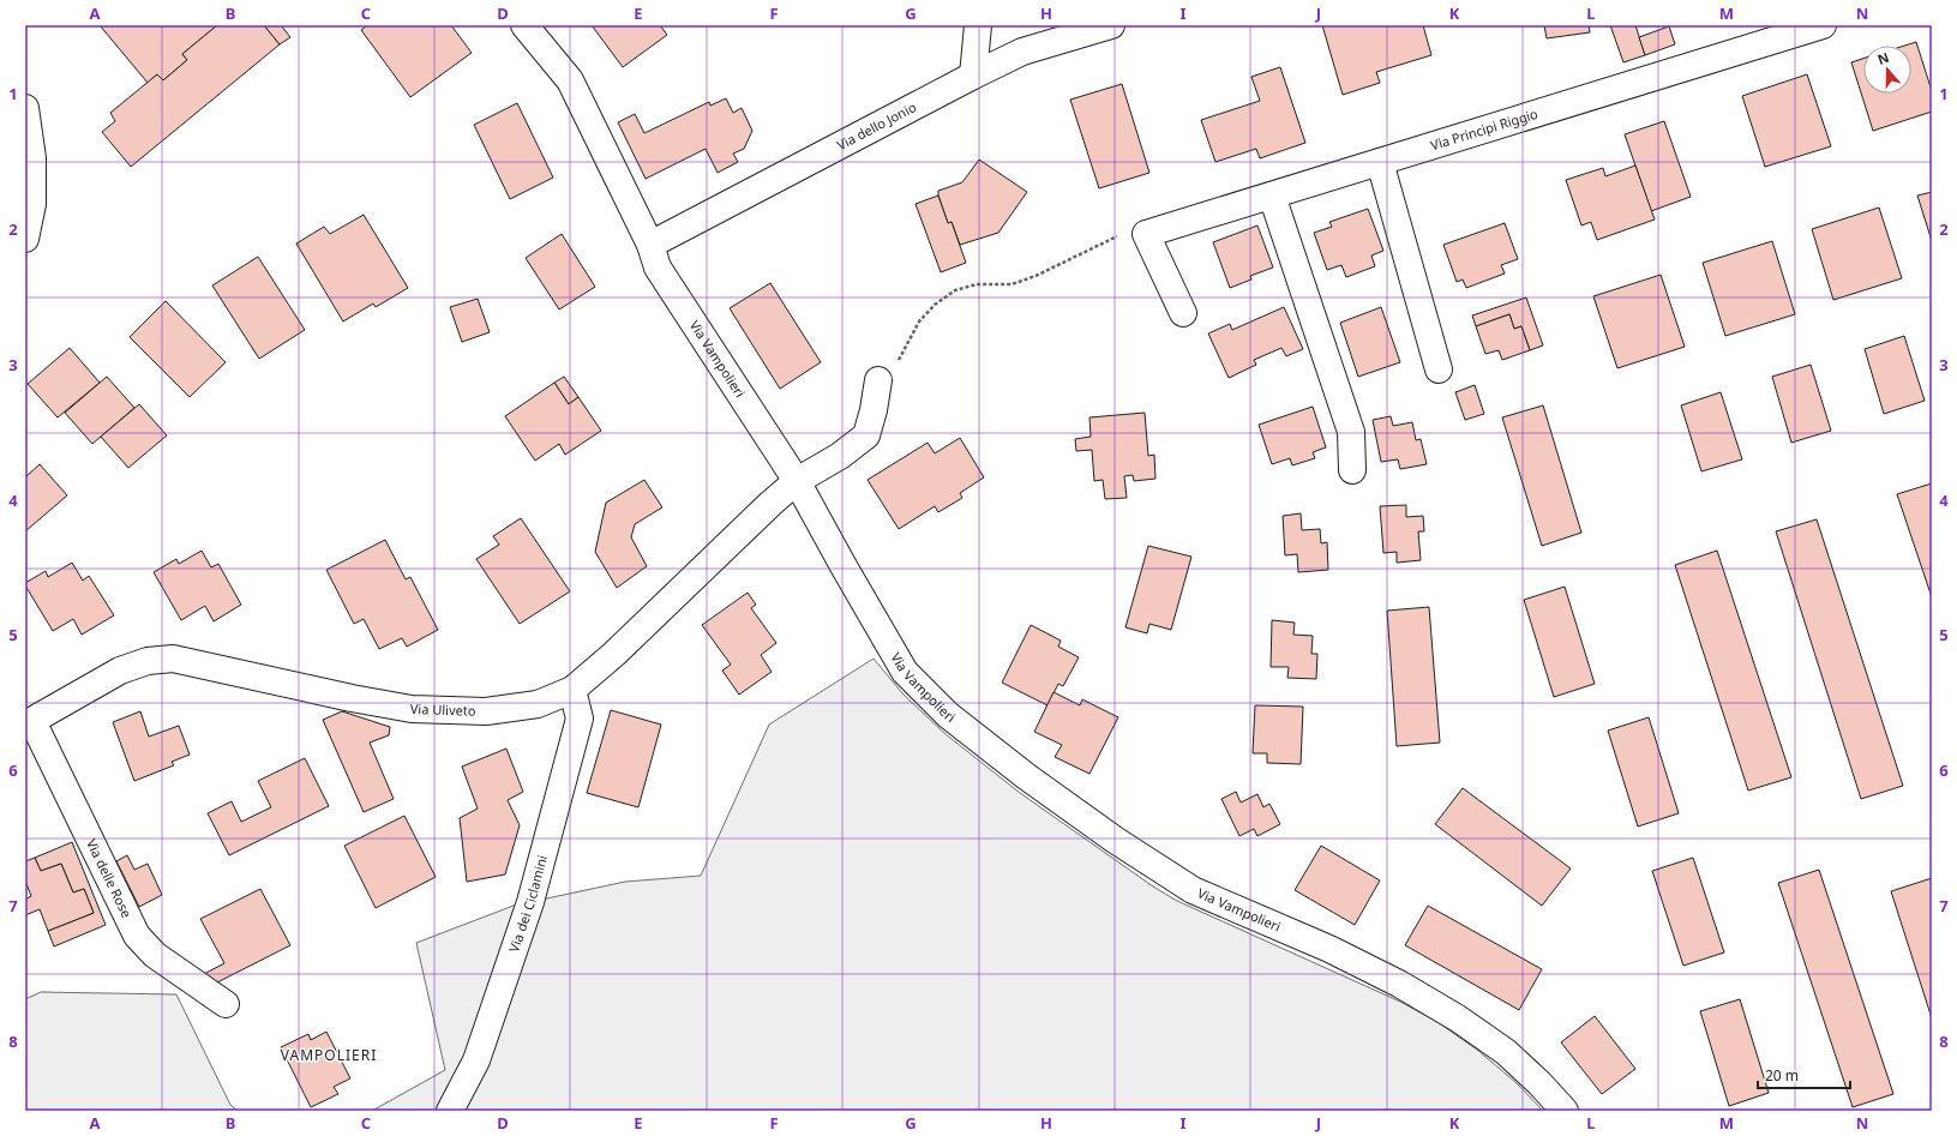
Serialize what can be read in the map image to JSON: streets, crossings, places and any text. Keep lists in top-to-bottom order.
{
  "streets": {
    "street": [
      "Via dello Jonio",
      "Via Principi Riggio",
      "Via Vampolieri",
      "Via Uliveto",
      "Via delle Rose",
      "Via dei Ciclamini"
    ]
  },
  "crossings": [
    ["Via dello Jonio", "Via Vampolieri"],
    ["Via Vampolieri", "Via Uliveto"],
    ["Via Uliveto", "Via delle Rose"],
    ["Via Uliveto", "Via dei Ciclamini"]
  ],
  "districts": ["VAMPOLIERI"],
  "scale_bar": "20 m",
  "north": "top",
  "grid": {
    "columns": [
      "A",
      "B",
      "C",
      "D",
      "E",
      "F",
      "G",
      "H",
      "I",
      "J",
      "K",
      "L",
      "M",
      "N"
    ],
    "rows": [
      "1",
      "2",
      "3",
      "4",
      "5",
      "6",
      "7",
      "8"
    ]
  }
}
